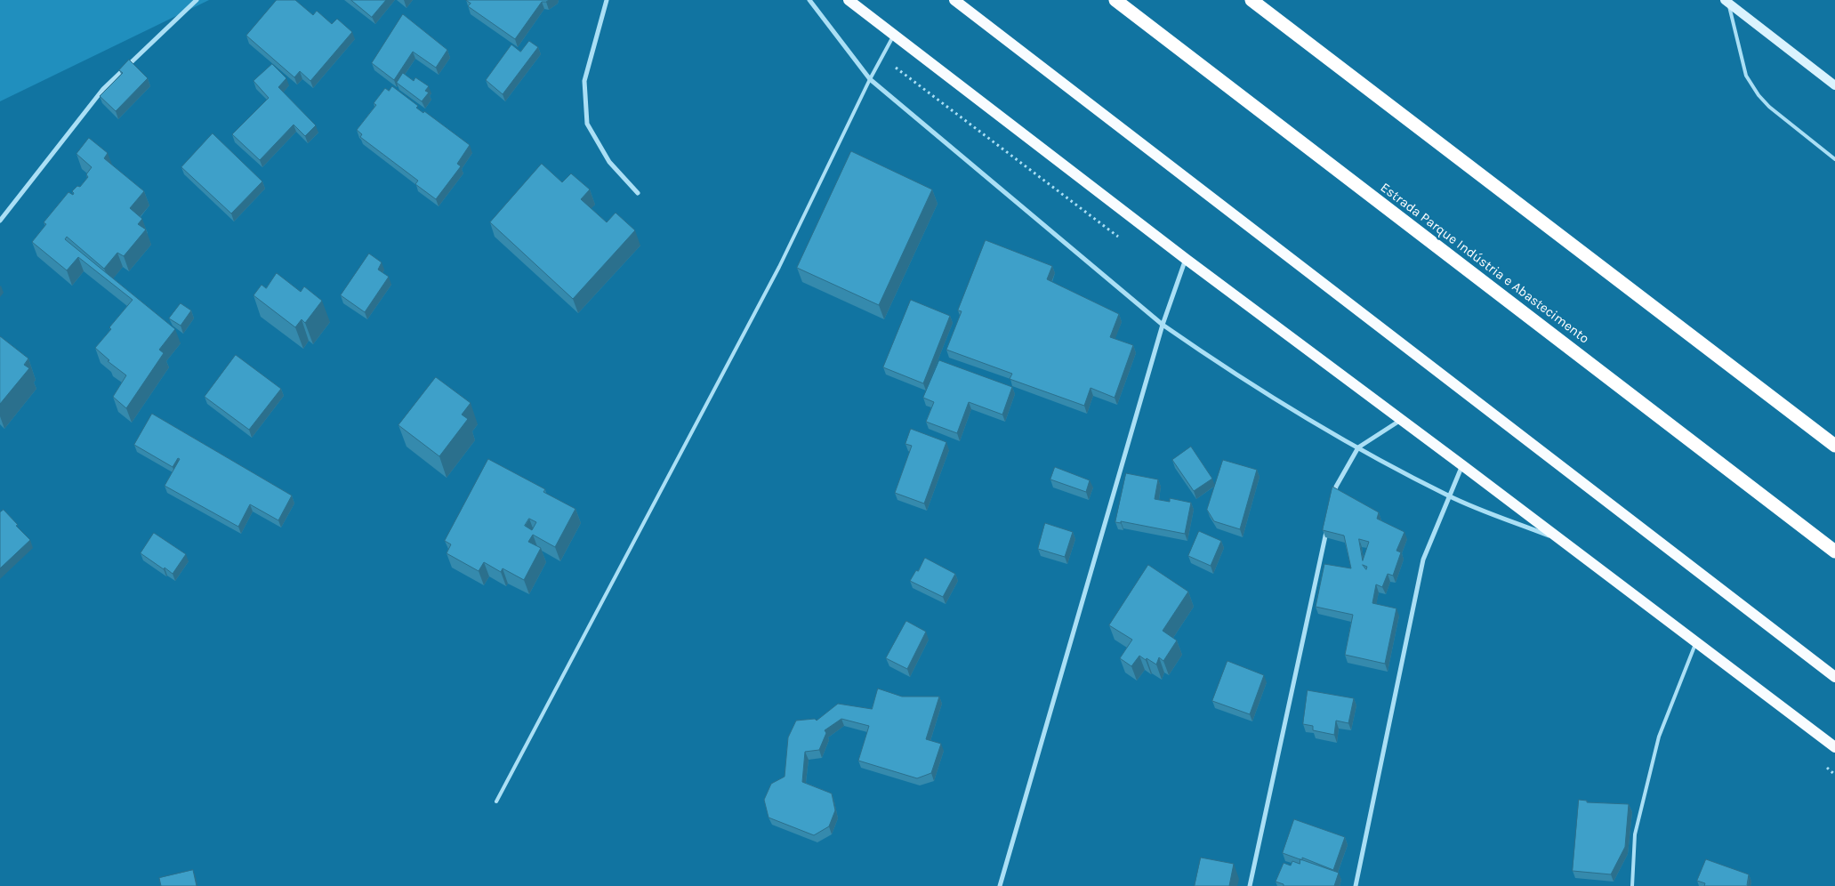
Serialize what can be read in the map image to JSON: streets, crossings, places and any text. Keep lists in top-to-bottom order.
{
  "streets": {
    "highway": ["Estrada Parque Indústria e Abastecimento"]
  }
}
